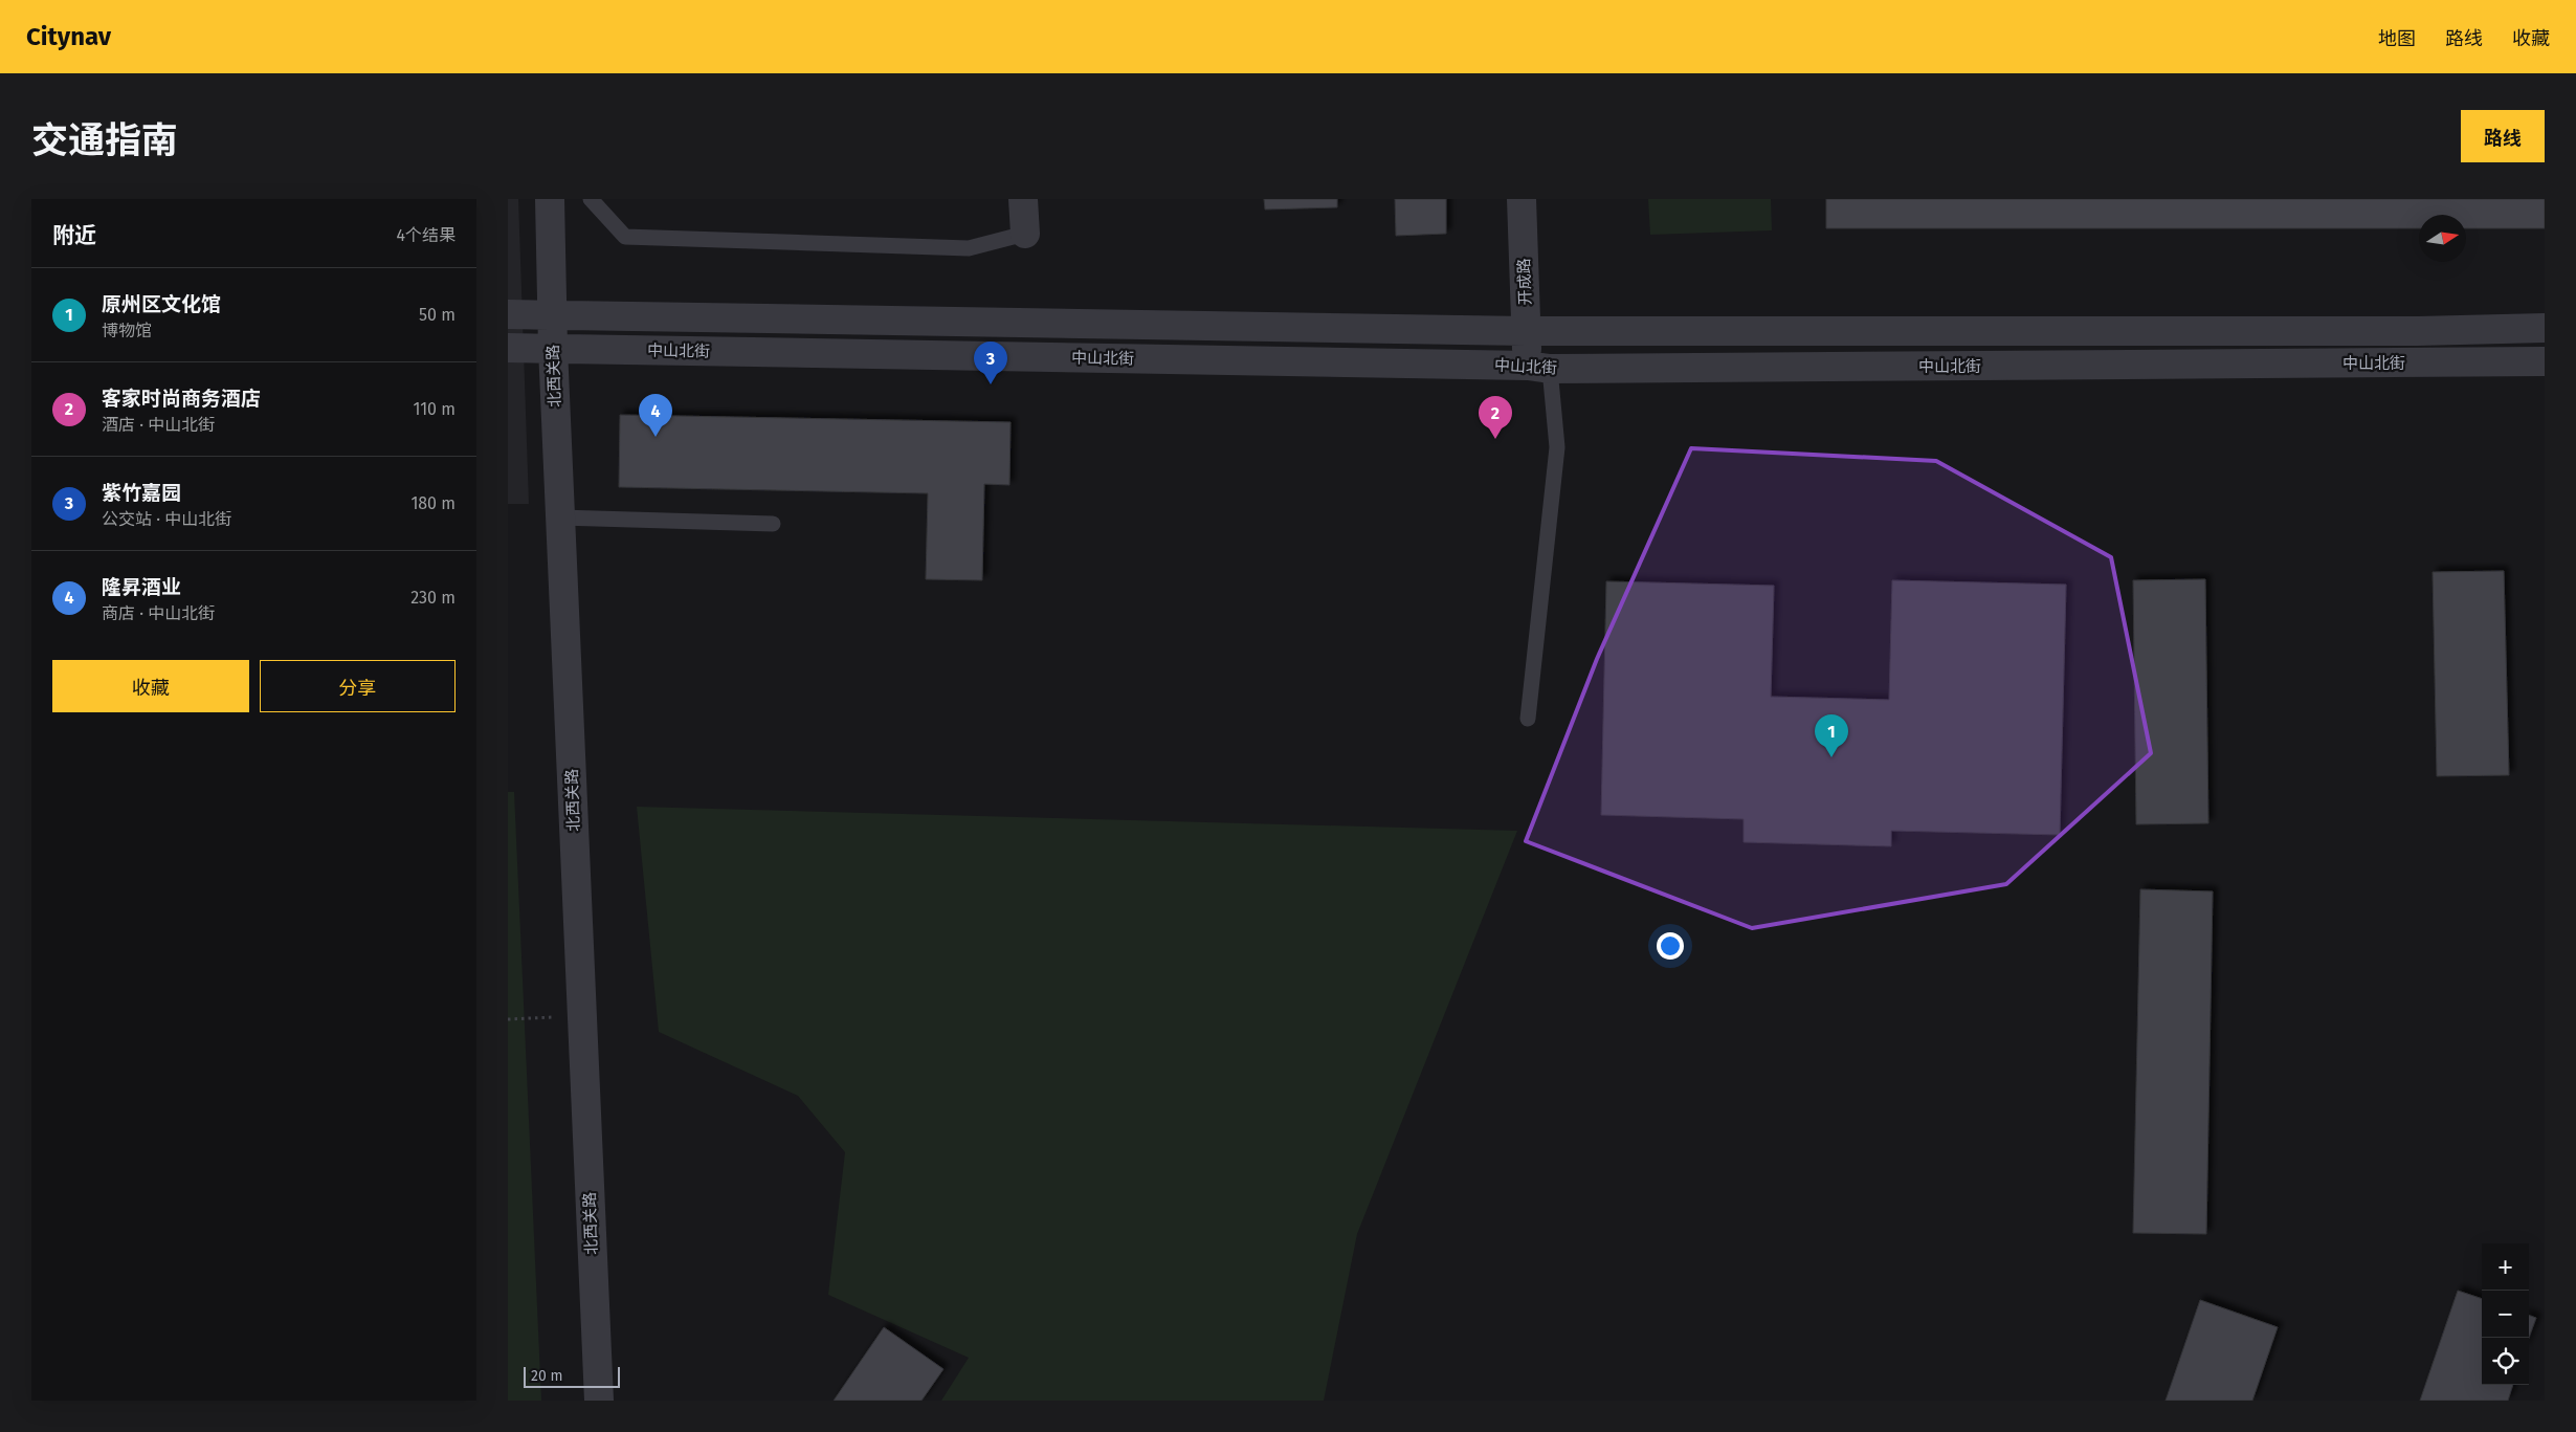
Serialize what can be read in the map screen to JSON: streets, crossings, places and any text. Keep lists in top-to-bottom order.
{
  "streets": {
    "street": ["开成路", "中山北街", "北西关路"]
  },
  "crossings": [
    ["开成路", "中山北街"],
    ["中山北街", "北西关路"]
  ],
  "scale_bar": "20 m",
  "north": "right",
  "page": {
    "header": "Citynav",
    "nav": ["地图", "路线", "收藏"],
    "title": "交通指南",
    "buttons": [
      "路线",
      ["收藏", "分享"]
    ],
    "heading": ["附近", "4个结果"],
    "list": [
      {
        "mark": "1",
        "name": "原州区文化馆",
        "note": "博物馆",
        "value": "50 m"
      },
      {
        "mark": "2",
        "name": "客家时尚商务酒店",
        "note": "酒店 · 中山北街",
        "value": "110 m"
      },
      {
        "mark": "3",
        "name": "紫竹嘉园",
        "note": "公交站 · 中山北街",
        "value": "180 m"
      },
      {
        "mark": "4",
        "name": "隆昇酒业",
        "note": "商店 · 中山北街",
        "value": "230 m"
      }
    ],
    "pins": [
      "3",
      "4",
      "2",
      "1"
    ],
    "map_buttons": ["+", "−"],
    "scale": "20 m"
  }
}
